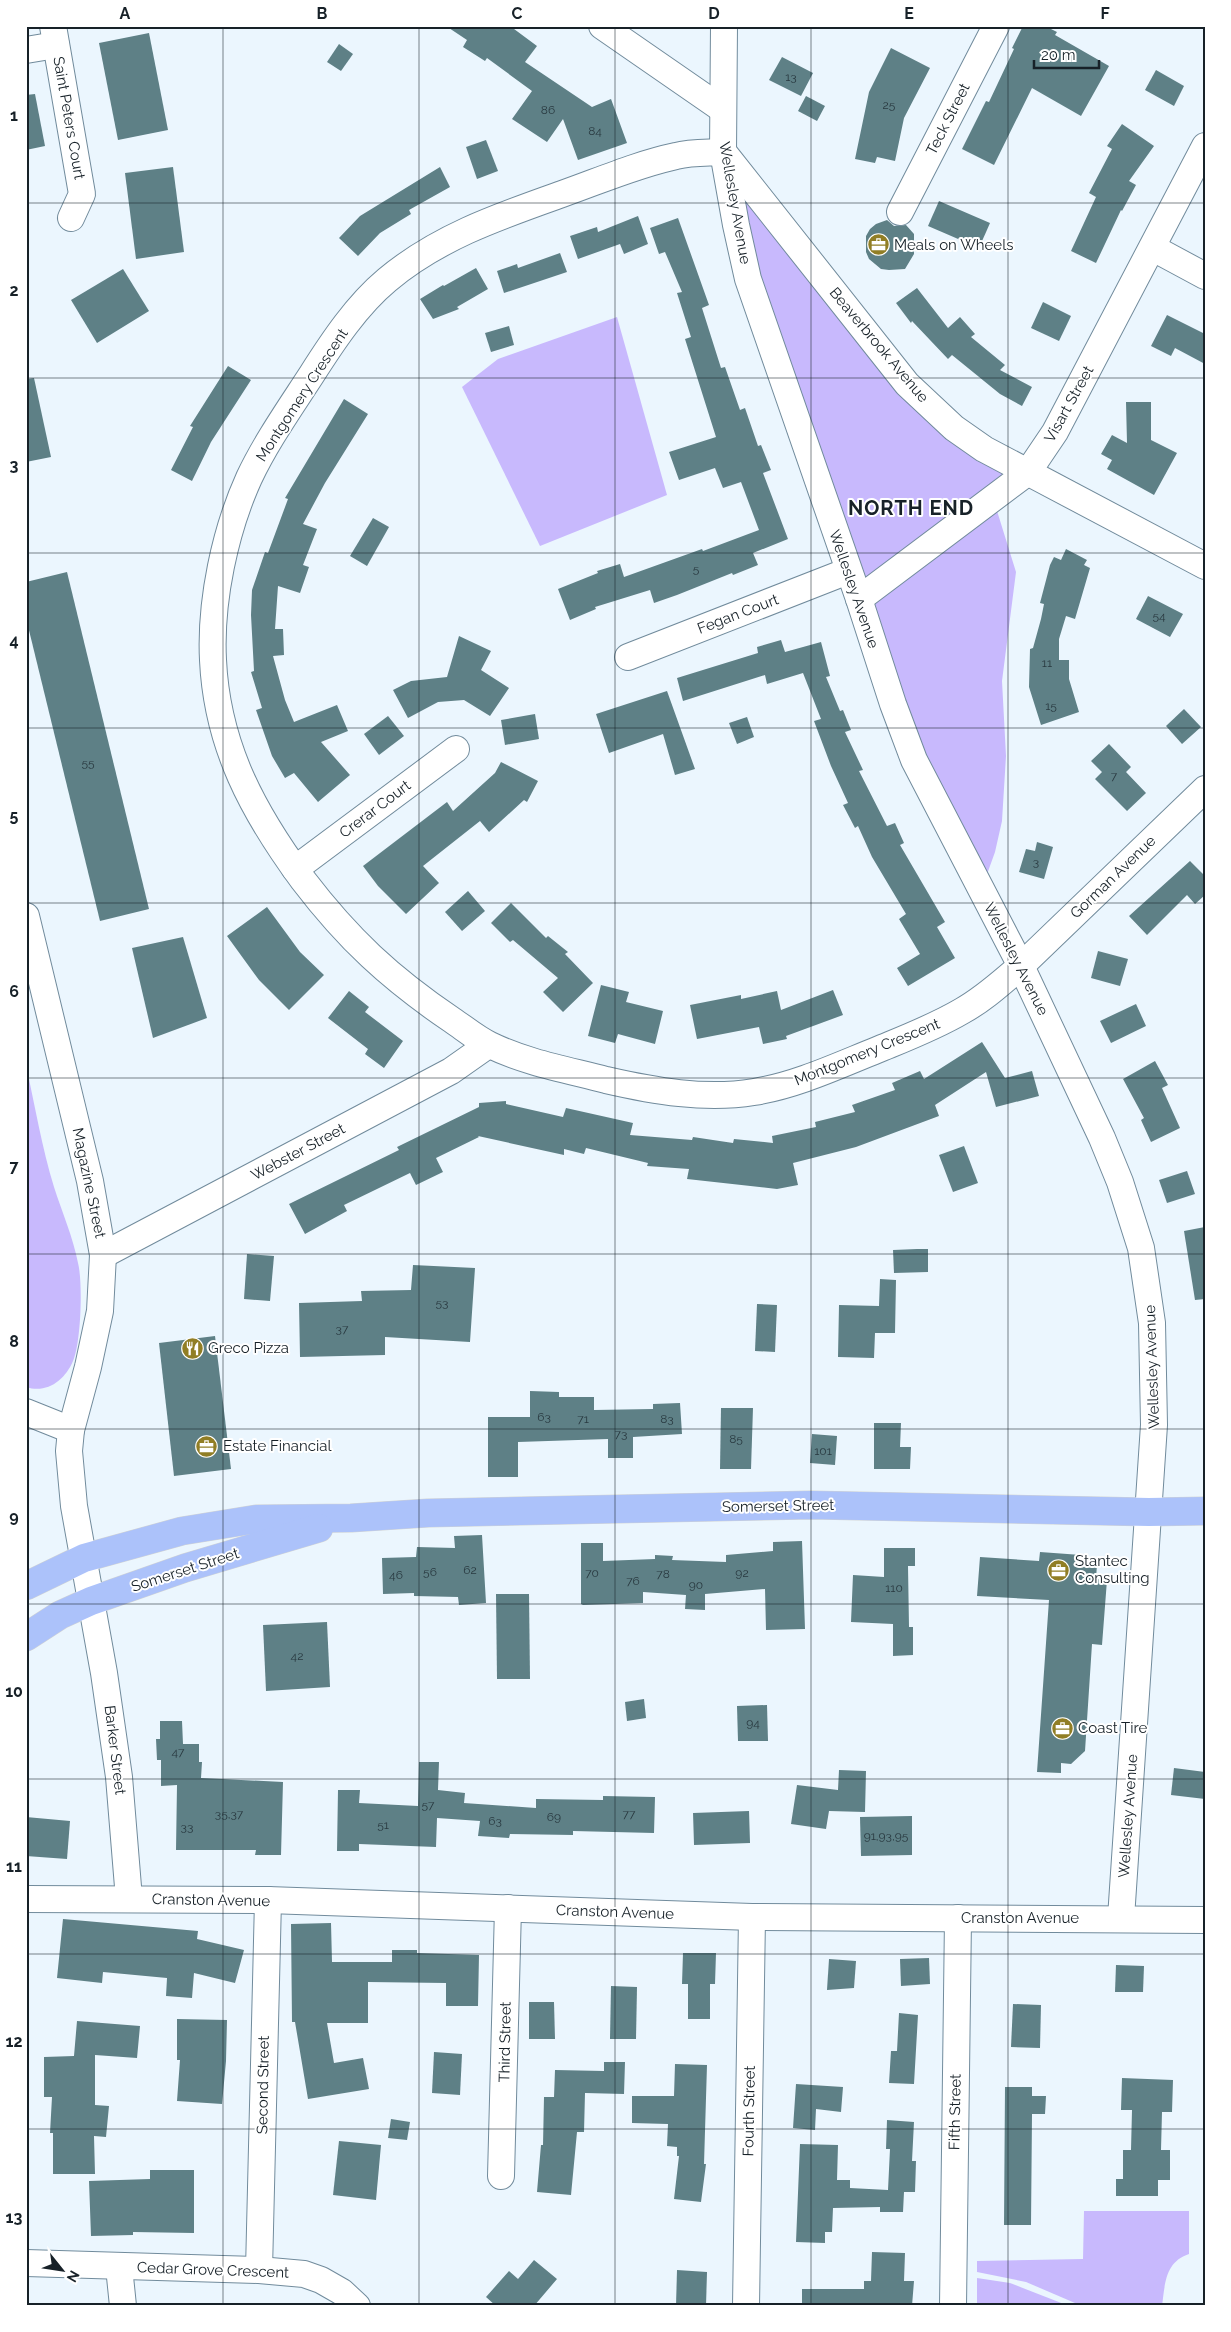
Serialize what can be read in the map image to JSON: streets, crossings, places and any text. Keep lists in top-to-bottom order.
{
  "streets": {
    "main road": ["Somerset Street"],
    "street": [
      "Saint Peters Court",
      "Teck Street",
      "Wellesley Avenue",
      "Beaverbrook Avenue",
      "Montgomery Crescent",
      "Visart Street",
      "Fegan Court",
      "Crerar Court",
      "Gorman Avenue",
      "Webster Street",
      "Magazine Street",
      "Barker Street",
      "Cranston Avenue",
      "Third Street",
      "Second Street",
      "Fourth Street",
      "Fifth Street",
      "Cedar Grove Crescent"
    ]
  },
  "crossings": [
    ["Wellesley Avenue", "Beaverbrook Avenue"],
    ["Wellesley Avenue", "Montgomery Crescent"],
    ["Wellesley Avenue", "Visart Street"],
    ["Wellesley Avenue", "Fegan Court"],
    ["Wellesley Avenue", "Gorman Avenue"],
    ["Wellesley Avenue", "Somerset Street"],
    ["Wellesley Avenue", "Cranston Avenue"],
    ["Beaverbrook Avenue", "Montgomery Crescent"],
    ["Beaverbrook Avenue", "Visart Street"],
    ["Montgomery Crescent", "Crerar Court"],
    ["Montgomery Crescent", "Gorman Avenue"],
    ["Montgomery Crescent", "Webster Street"],
    ["Webster Street", "Magazine Street"],
    ["Magazine Street", "Somerset Street"],
    ["Magazine Street", "Barker Street"],
    ["Somerset Street", "Barker Street"],
    ["Barker Street", "Cranston Avenue"],
    ["Cranston Avenue", "Third Street"],
    ["Cranston Avenue", "Second Street"],
    ["Cranston Avenue", "Fourth Street"],
    ["Cranston Avenue", "Fifth Street"],
    ["Second Street", "Cedar Grove Crescent"]
  ],
  "districts": ["NORTH END"],
  "places": {
    "office": [
      "Meals on Wheels",
      "Estate Financial",
      "Stantec Consulting",
      "Coast Tire"
    ],
    "restaurant": ["Greco Pizza"]
  },
  "house_numbers": [
    "13",
    "25",
    "86",
    "84",
    "5",
    "54",
    "11",
    "15",
    "55",
    "7",
    "3",
    "53",
    "37",
    "63",
    "71",
    "83",
    "73",
    "85",
    "101",
    "62",
    "56",
    "70",
    "92",
    "78",
    "46",
    "76",
    "90",
    "110",
    "42",
    "94",
    "47",
    "57",
    "35,37",
    "77",
    "69",
    "63",
    "51",
    "33",
    "91,93,95"
  ],
  "scale_bar": "20 m",
  "north": "bottom right",
  "grid": {
    "columns": [
      "A",
      "B",
      "C",
      "D",
      "E",
      "F"
    ],
    "rows": [
      "1",
      "2",
      "3",
      "4",
      "5",
      "6",
      "7",
      "8",
      "9",
      "10",
      "11",
      "12",
      "13"
    ]
  }
}
